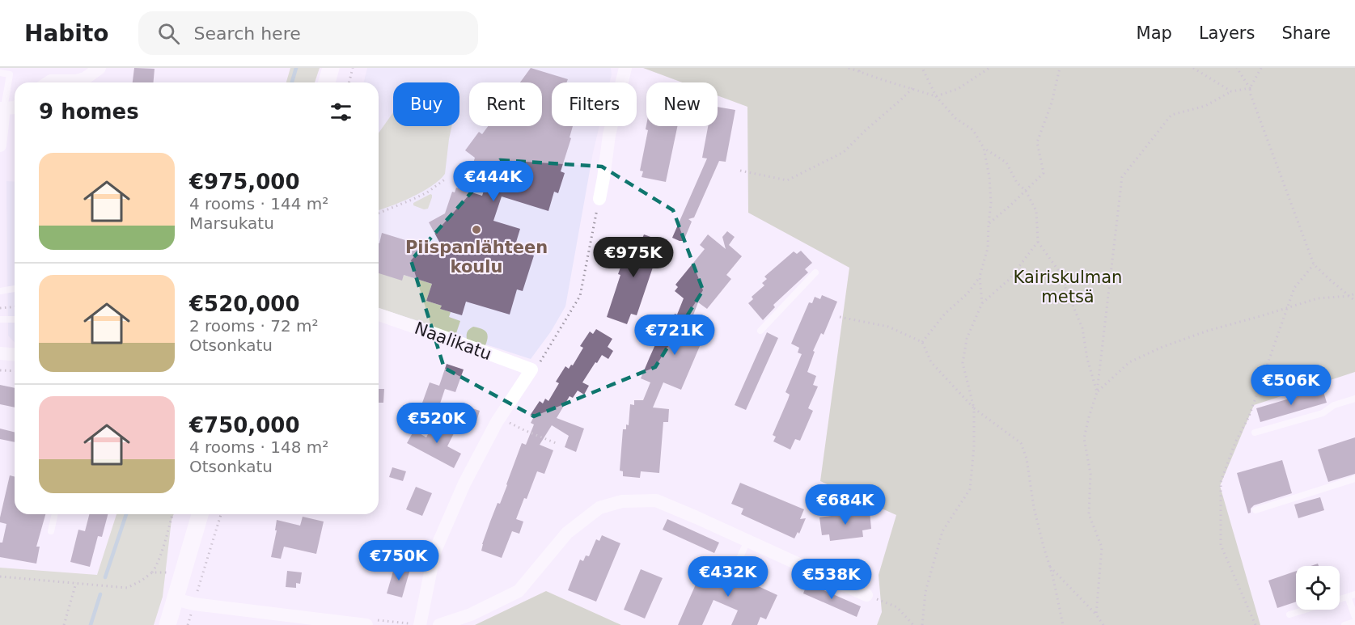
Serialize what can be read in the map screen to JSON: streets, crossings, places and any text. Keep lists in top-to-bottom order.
{
  "streets": {
    "street": ["Naalikatu"]
  },
  "parks": ["Kairiskulman metsä"],
  "places": ["Piispanlähteen koulu"],
  "page": {
    "header": "Habito",
    "search": "Search here",
    "nav": ["Map", "Layers", "Share"],
    "chip": [
      "Buy",
      "Rent",
      "Filters",
      "New"
    ],
    "heading": "9 homes",
    "list": [
      {
        "name": "€975,000",
        "note": "4 rooms · 144 m² · Marsukatu"
      },
      {
        "name": "€520,000",
        "note": "2 rooms · 72 m² · Otsonkatu"
      },
      {
        "name": "€750,000",
        "note": "4 rooms · 148 m² · Otsonkatu"
      }
    ],
    "price": [
      "€444K",
      "€975K",
      "€721K",
      "€506K",
      "€520K",
      "€684K",
      "€750K",
      "€432K",
      "€538K"
    ]
  }
}
